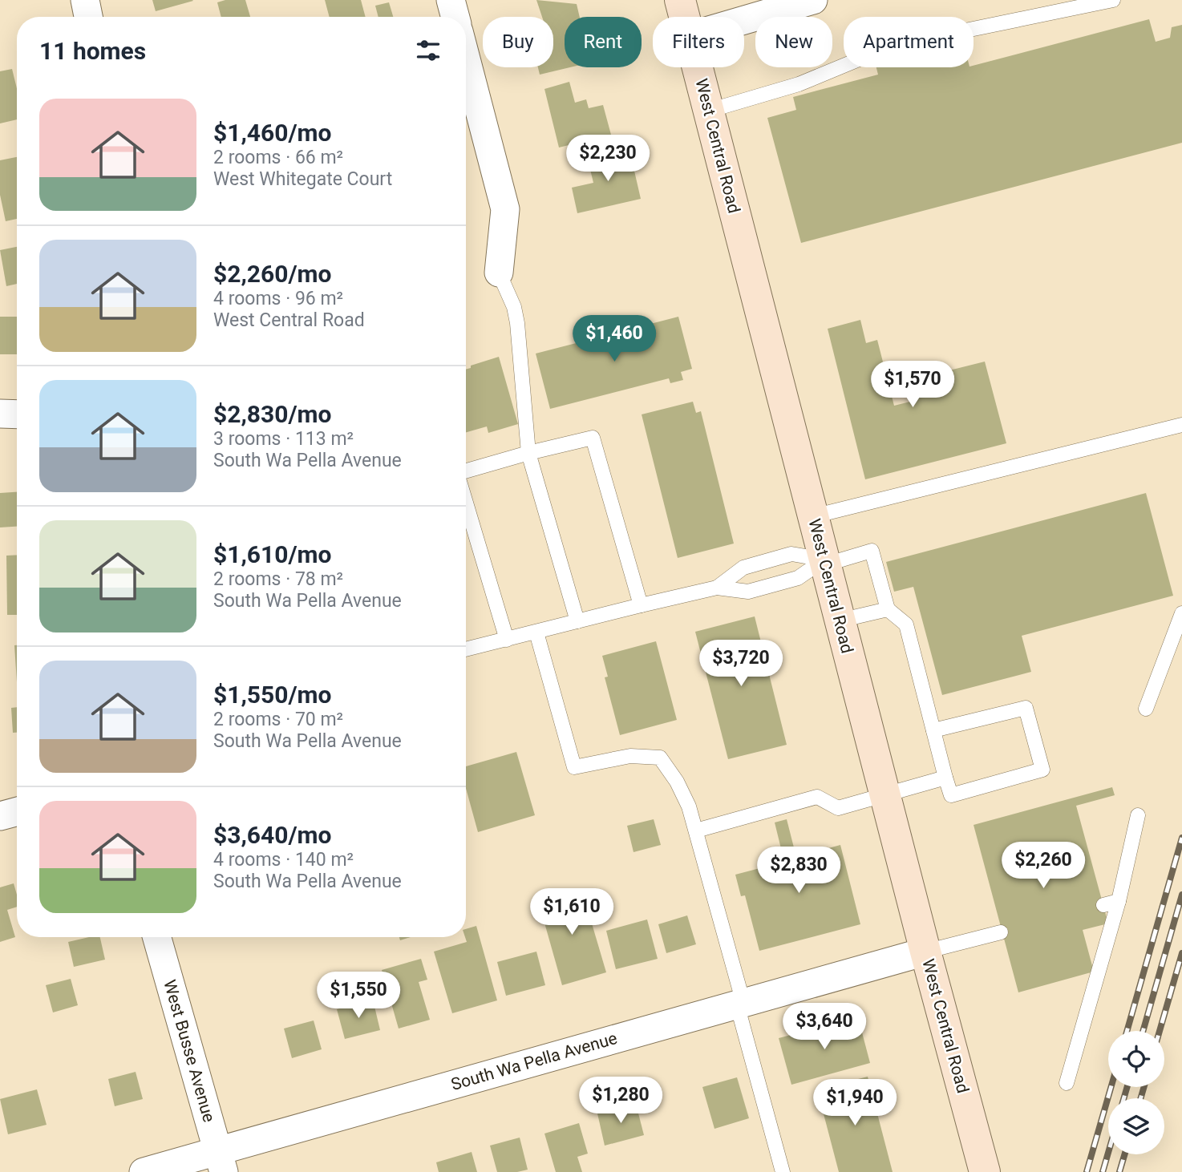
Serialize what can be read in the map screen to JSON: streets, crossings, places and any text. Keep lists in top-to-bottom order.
{
  "streets": {
    "main road": ["West Central Road"],
    "street": ["West Busse Avenue", "South Wa Pella Avenue"]
  },
  "crossings": [
    ["West Central Road", "South Wa Pella Avenue"],
    ["West Busse Avenue", "South Wa Pella Avenue"]
  ],
  "page": {
    "chip": [
      "Buy",
      "Rent",
      "Filters",
      "New",
      "Apartment"
    ],
    "heading": "11 homes",
    "list": [
      {
        "name": "$1,460/mo",
        "note": "2 rooms · 66 m² · West Whitegate Court"
      },
      {
        "name": "$2,260/mo",
        "note": "4 rooms · 96 m² · West Central Road"
      },
      {
        "name": "$2,830/mo",
        "note": "3 rooms · 113 m² · South Wa Pella Avenue"
      },
      {
        "name": "$1,610/mo",
        "note": "2 rooms · 78 m² · South Wa Pella Avenue"
      },
      {
        "name": "$1,550/mo",
        "note": "2 rooms · 70 m² · South Wa Pella Avenue"
      },
      {
        "name": "$3,640/mo",
        "note": "4 rooms · 140 m² · South Wa Pella Avenue"
      }
    ],
    "price": [
      "$2,230",
      "$1,460",
      "$1,570",
      "$3,720",
      "$2,260",
      "$2,830",
      "$1,610",
      "$1,550",
      "$3,640",
      "$1,280",
      "$1,940"
    ]
  }
}
